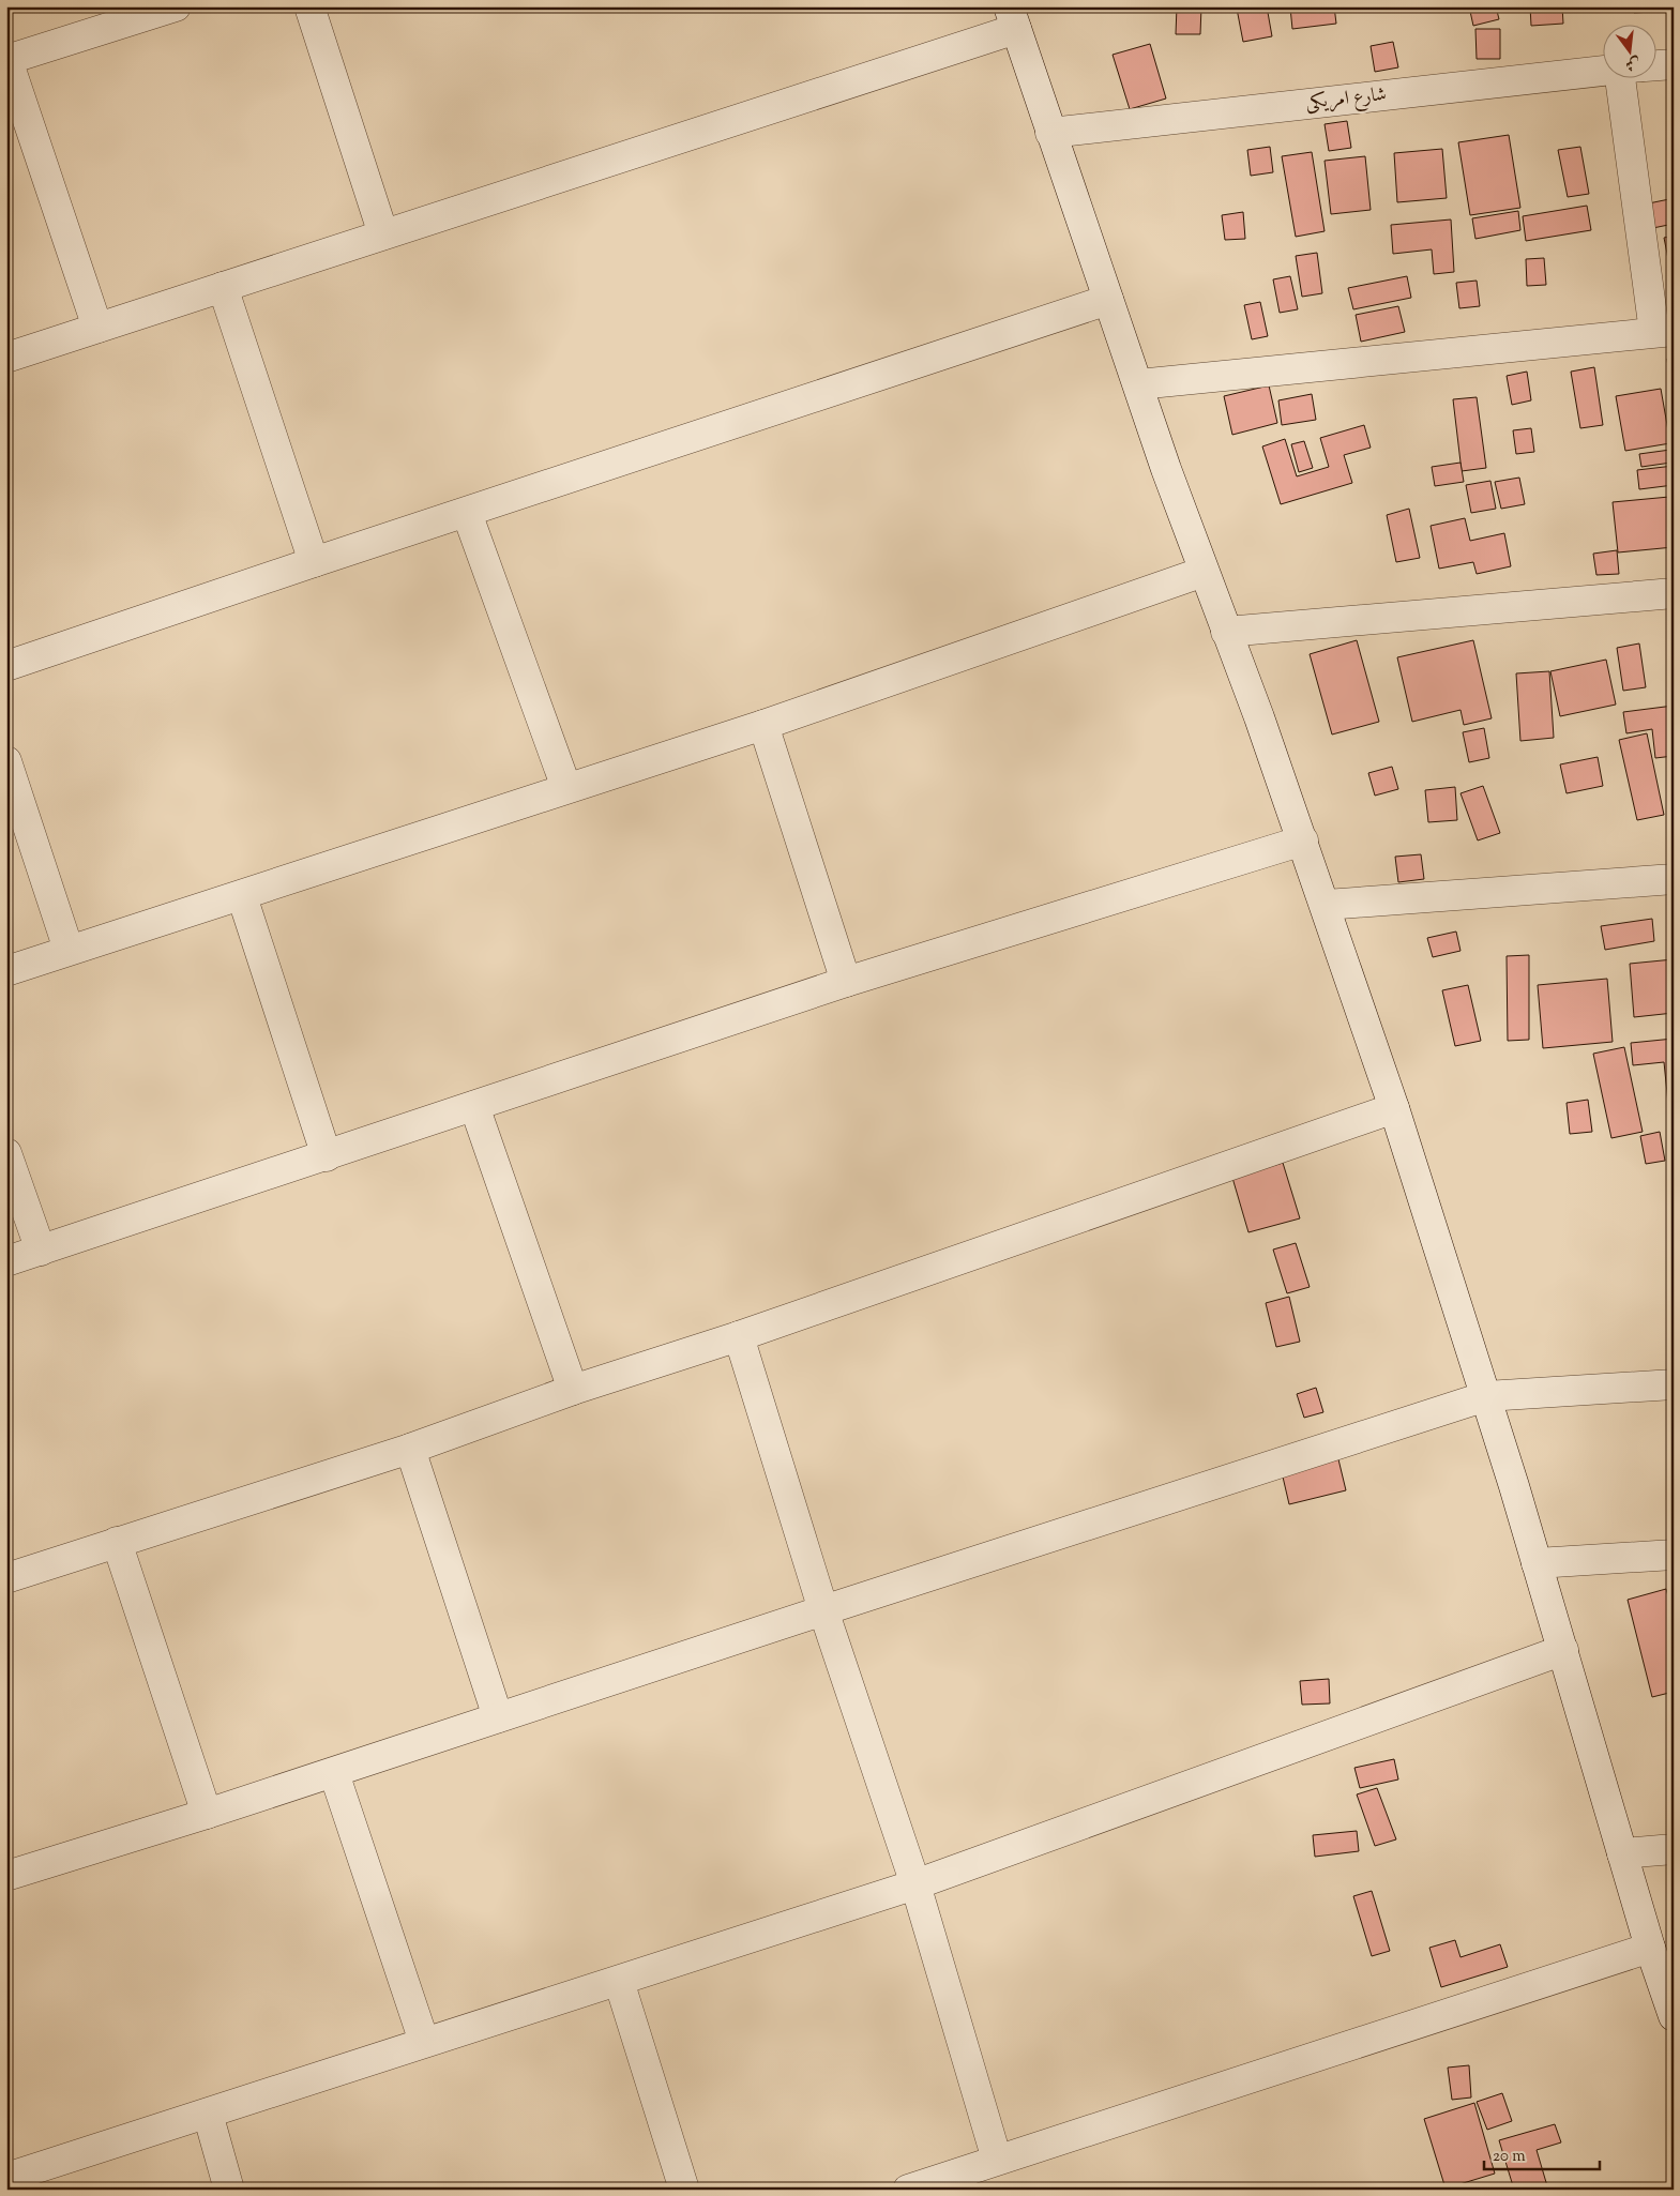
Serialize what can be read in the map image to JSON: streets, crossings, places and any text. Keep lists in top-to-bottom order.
{
  "streets": {
    "street": ["شارع امريكى"]
  },
  "scale_bar": "20 m",
  "north": "bottom"
}
